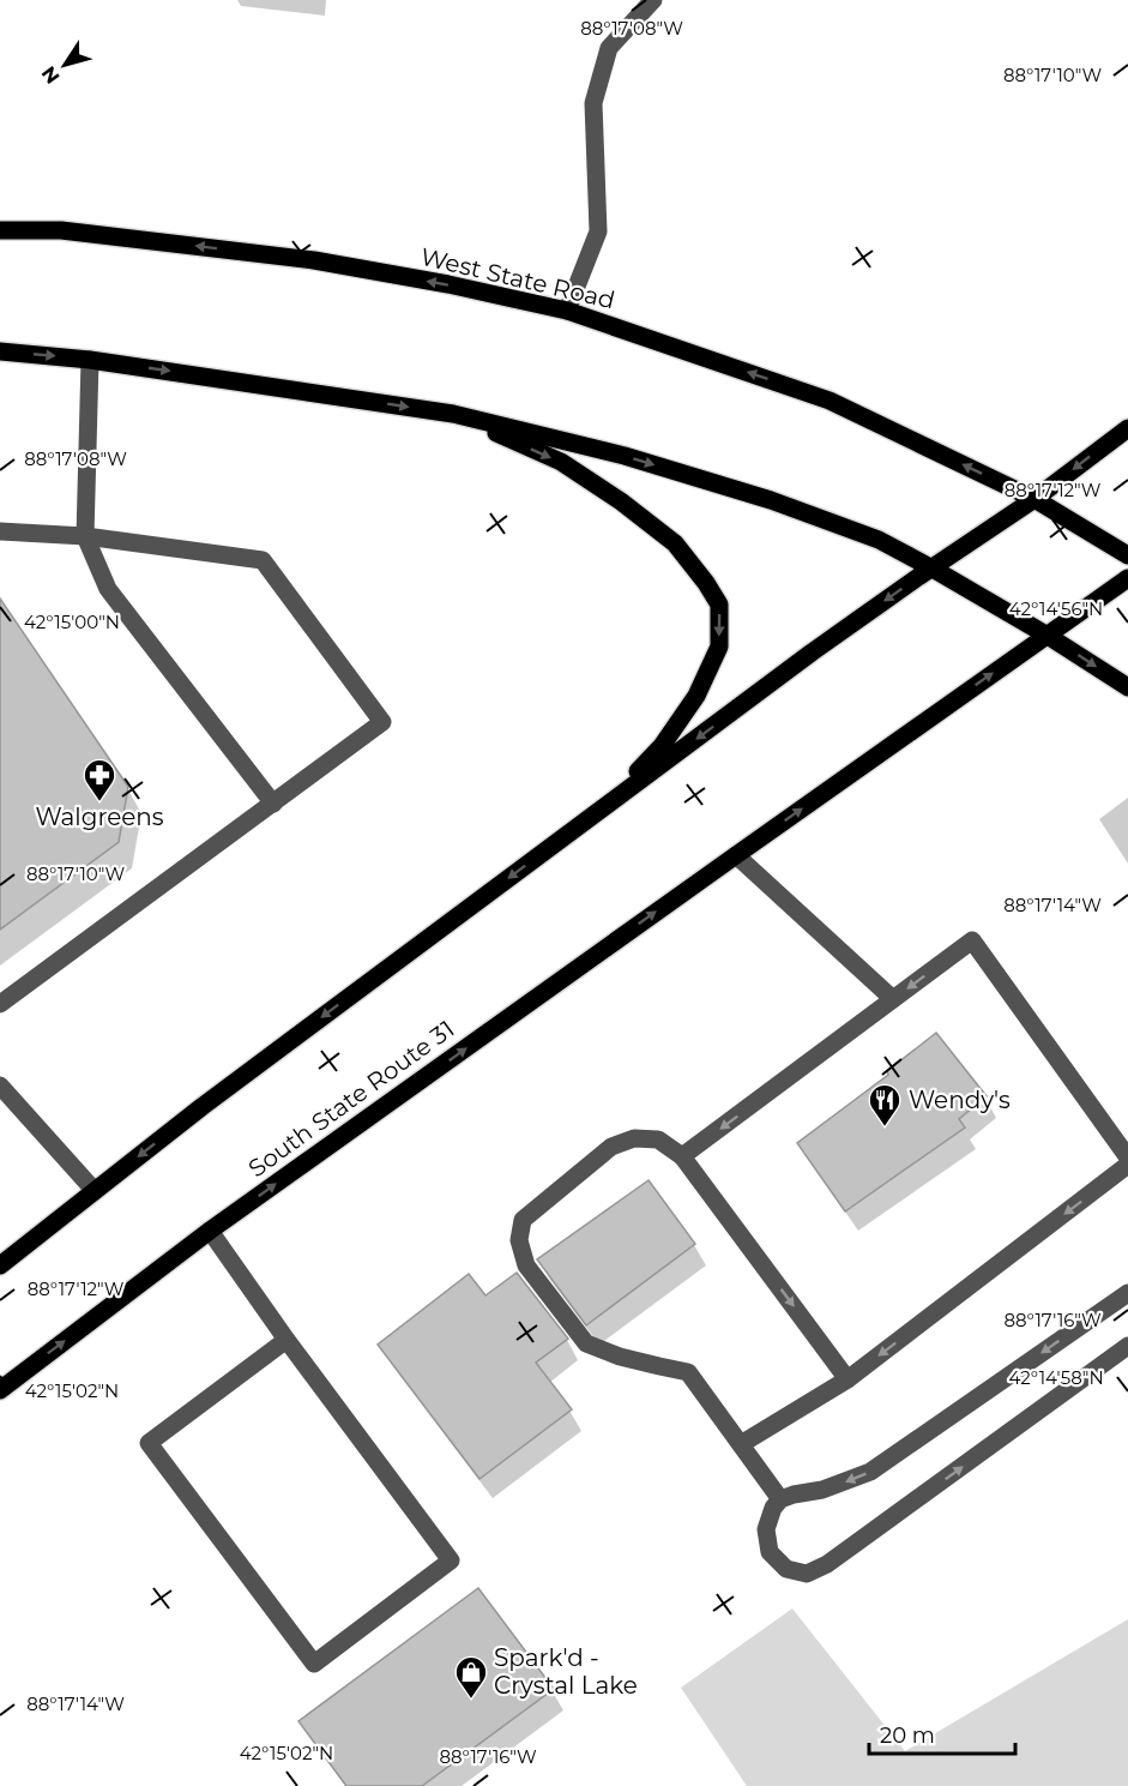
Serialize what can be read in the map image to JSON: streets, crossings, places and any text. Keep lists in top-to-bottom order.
{
  "streets": {
    "main road": ["West State Road", "South State Route 31"]
  },
  "places": {
    "pharmacy": ["Walgreens"],
    "restaurant": ["Wendy's"],
    "shop": ["Spark'd - Crystal Lake"]
  },
  "scale_bar": "20 m",
  "north": "bottom left",
  "coordinates": [
    "88°17'08\"W",
    "88°17'10\"W",
    "88°17'12\"W",
    "42°14'56\"N",
    "42°15'00\"N",
    "88°17'14\"W",
    "88°17'16\"W",
    "42°14'58\"N",
    "42°15'02\"N"
  ]
}
